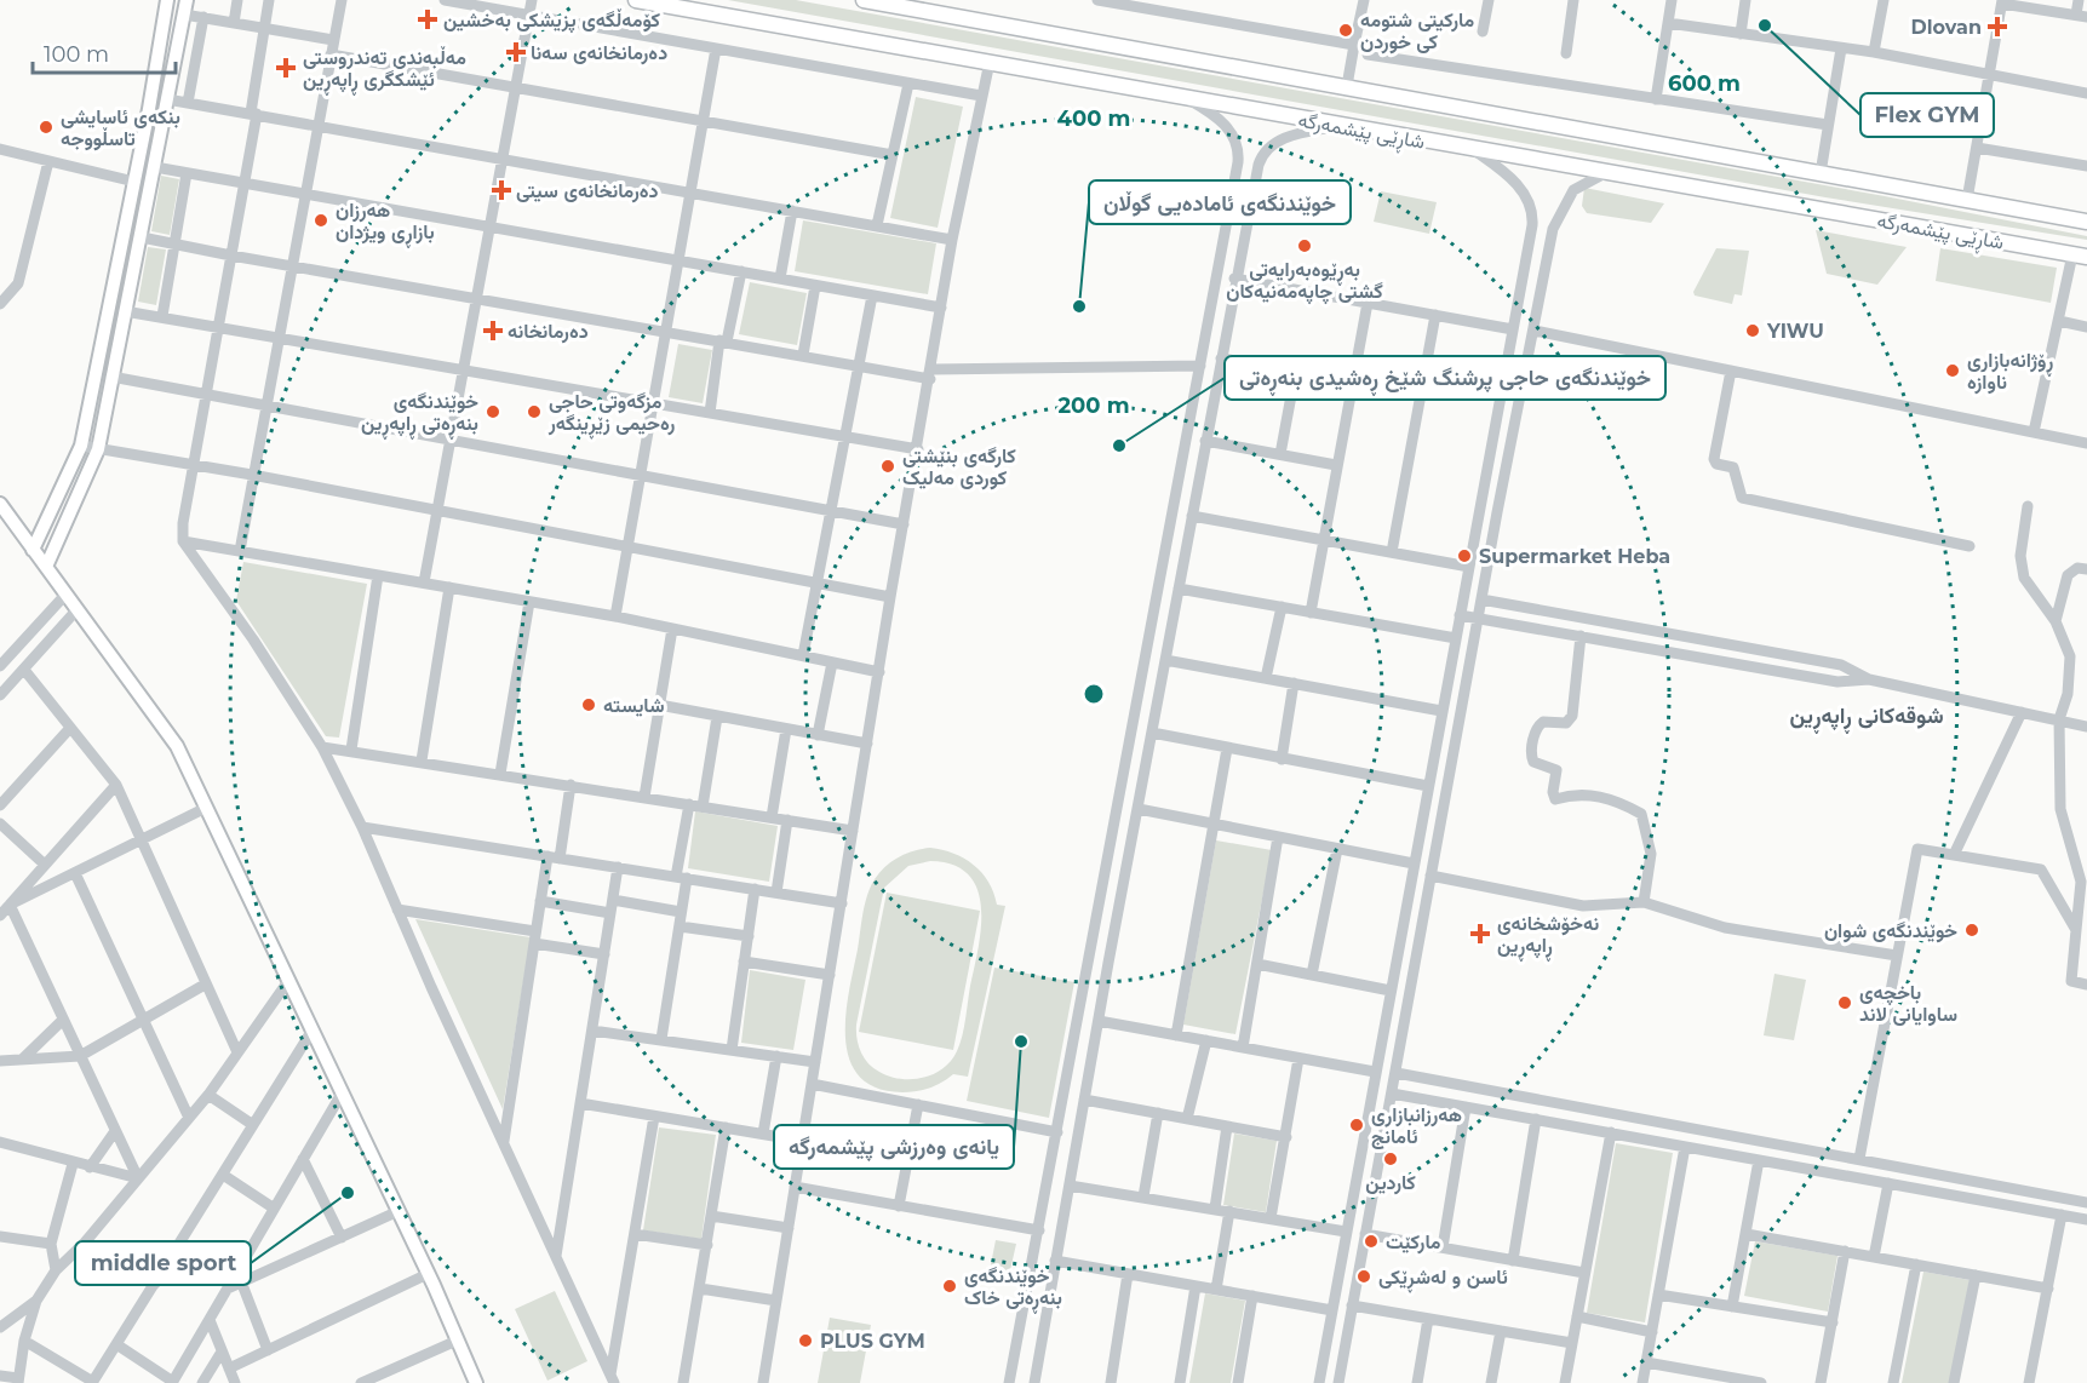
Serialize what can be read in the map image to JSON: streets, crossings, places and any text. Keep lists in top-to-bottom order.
{
  "streets": {
    "highway": ["شاڕێی پێشمەرگە"]
  },
  "districts": ["شوقەکانی ڕاپەڕین"],
  "places": {
    "health": [
      "کۆمەڵگەی پزیشکی بەخشین",
      "Dlovan",
      "دەرمانخانەی سەنا",
      "مەڵبەندی تەندروستی ئێشکگری ڕاپەڕین",
      "دەرمانخانەی سیتی",
      "دەرمانخانە",
      "نەخۆشخانەی ڕاپەڕین"
    ],
    "other": [
      "Flex GYM",
      "مارکیتی شتومه کی خوردن",
      "بنکەی ئاسایشی تاسڵووجە",
      "ھەرزان بازاڕی ویژدان",
      "بەڕێوەبەرایەتی گشتی چاپەمەنیەکان",
      "خوێندنگەی ئامادەیی گوڵان",
      "YIWU",
      "ڕۆژانەبازاڕی ناوازە",
      "خوێندنگەی بنەڕەتی ڕاپەڕین",
      "مزگەوتی حاجی رەحیمی زێڕینگەر",
      "خوێندنگەی حاجی پرشنگ شێخ ڕەشیدی بنەڕەتی",
      "کارگەی بنێشتی کوردی مەلیک",
      "Supermarket Heba",
      "شایستە",
      "خوێندنگەی شوان",
      "باخچەی ساوایانی لاند",
      "یانەی وەرزشی پێشمەرگە",
      "هەرزانبازاڕی ئامانج",
      "كاردين",
      "middle sport",
      "مارکێت",
      "ئاسن و لەشڕێکی",
      "خوێندنگەی بنەڕەتی خاک",
      "PLUS GYM"
    ]
  },
  "scale_bar": "100 m",
  "rings": ["600 m", "400 m", "200 m"]
}
